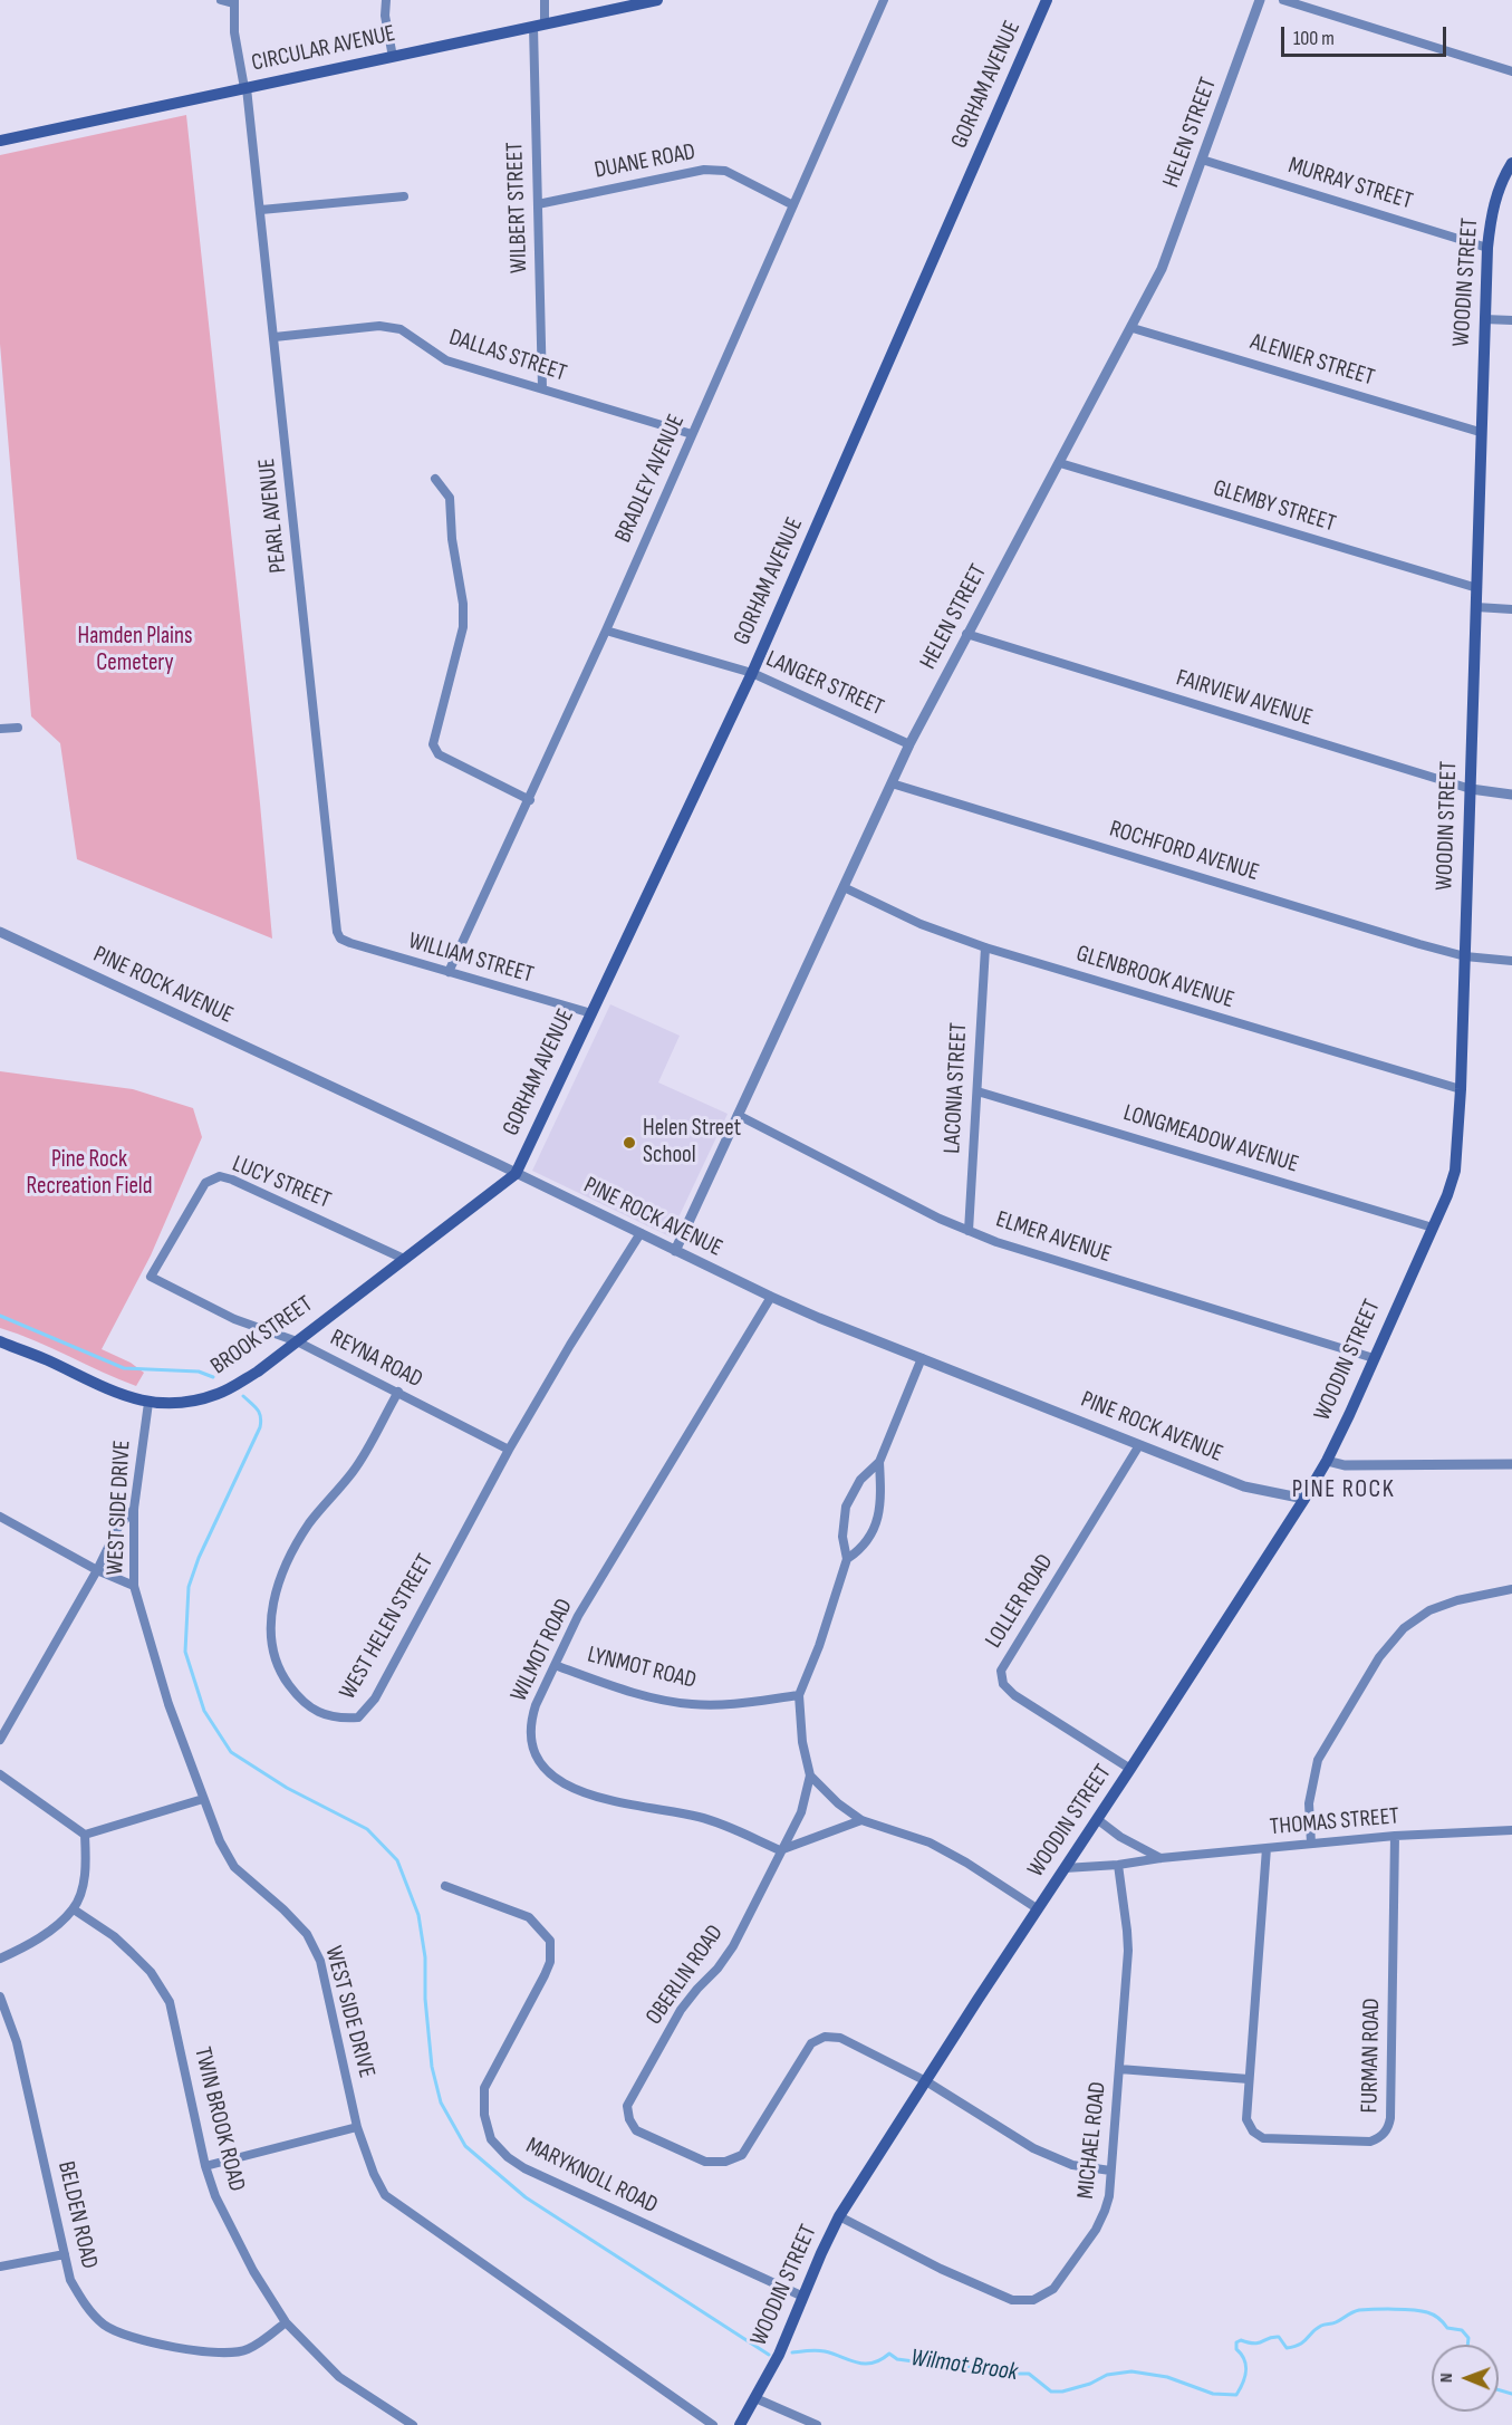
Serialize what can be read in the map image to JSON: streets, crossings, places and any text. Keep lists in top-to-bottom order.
{
  "streets": {
    "main road": [
      "CIRCULAR AVENUE",
      "GORHAM AVENUE",
      "WOODIN STREET",
      "BROOK STREET"
    ],
    "street": [
      "HELEN STREET",
      "DUANE ROAD",
      "MURRAY STREET",
      "WILBERT STREET",
      "DALLAS STREET",
      "ALENIER STREET",
      "BRADLEY AVENUE",
      "GLEMBY STREET",
      "PEARL AVENUE",
      "LANGER STREET",
      "FAIRVIEW AVENUE",
      "ROCHFORD AVENUE",
      "WILLIAM STREET",
      "GLENBROOK AVENUE",
      "PINE ROCK AVENUE",
      "LACONIA STREET",
      "LONGMEADOW AVENUE",
      "LUCY STREET",
      "ELMER AVENUE",
      "REYNA ROAD",
      "WEST SIDE DRIVE",
      "LOLLER ROAD",
      "WEST HELEN STREET",
      "WILMOT ROAD",
      "LYNMOT ROAD",
      "THOMAS STREET",
      "OBERLIN ROAD",
      "FURMAN ROAD",
      "TWIN BROOK ROAD",
      "MICHAEL ROAD",
      "MARYKNOLL ROAD",
      "BELDEN ROAD"
    ]
  },
  "crossings": [
    ["CIRCULAR AVENUE", "WILBERT STREET"],
    ["CIRCULAR AVENUE", "PEARL AVENUE"],
    ["GORHAM AVENUE", "LANGER STREET"],
    ["GORHAM AVENUE", "WILLIAM STREET"],
    ["GORHAM AVENUE", "PINE ROCK AVENUE"],
    ["GORHAM AVENUE", "BROOK STREET"],
    ["HELEN STREET", "MURRAY STREET"],
    ["HELEN STREET", "ALENIER STREET"],
    ["HELEN STREET", "GLEMBY STREET"],
    ["HELEN STREET", "LANGER STREET"],
    ["HELEN STREET", "FAIRVIEW AVENUE"],
    ["HELEN STREET", "ROCHFORD AVENUE"],
    ["HELEN STREET", "GLENBROOK AVENUE"],
    ["HELEN STREET", "PINE ROCK AVENUE"],
    ["HELEN STREET", "ELMER AVENUE"],
    ["DUANE ROAD", "WILBERT STREET"],
    ["DUANE ROAD", "BRADLEY AVENUE"],
    ["MURRAY STREET", "WOODIN STREET"],
    ["WILBERT STREET", "DALLAS STREET"],
    ["WOODIN STREET", "ALENIER STREET"],
    ["WOODIN STREET", "GLEMBY STREET"],
    ["WOODIN STREET", "FAIRVIEW AVENUE"],
    ["WOODIN STREET", "ROCHFORD AVENUE"],
    ["WOODIN STREET", "GLENBROOK AVENUE"],
    ["WOODIN STREET", "PINE ROCK AVENUE"],
    ["WOODIN STREET", "LONGMEADOW AVENUE"],
    ["WOODIN STREET", "ELMER AVENUE"],
    ["WOODIN STREET", "LOLLER ROAD"],
    ["WOODIN STREET", "THOMAS STREET"],
    ["WOODIN STREET", "OBERLIN ROAD"],
    ["WOODIN STREET", "MICHAEL ROAD"],
    ["WOODIN STREET", "MARYKNOLL ROAD"],
    ["DALLAS STREET", "BRADLEY AVENUE"],
    ["DALLAS STREET", "PEARL AVENUE"],
    ["BRADLEY AVENUE", "LANGER STREET"],
    ["BRADLEY AVENUE", "WILLIAM STREET"],
    ["PEARL AVENUE", "WILLIAM STREET"],
    ["GLENBROOK AVENUE", "LACONIA STREET"],
    ["PINE ROCK AVENUE", "BROOK STREET"],
    ["PINE ROCK AVENUE", "LOLLER ROAD"],
    ["PINE ROCK AVENUE", "WEST HELEN STREET"],
    ["PINE ROCK AVENUE", "WILMOT ROAD"],
    ["PINE ROCK AVENUE", "OBERLIN ROAD"],
    ["LACONIA STREET", "LONGMEADOW AVENUE"],
    ["LACONIA STREET", "ELMER AVENUE"],
    ["LUCY STREET", "BROOK STREET"],
    ["LUCY STREET", "REYNA ROAD"],
    ["BROOK STREET", "REYNA ROAD"],
    ["BROOK STREET", "WEST SIDE DRIVE"],
    ["REYNA ROAD", "WEST HELEN STREET"],
    ["WILMOT ROAD", "LYNMOT ROAD"],
    ["WILMOT ROAD", "OBERLIN ROAD"],
    ["LYNMOT ROAD", "OBERLIN ROAD"],
    ["THOMAS STREET", "FURMAN ROAD"],
    ["THOMAS STREET", "MICHAEL ROAD"],
    ["OBERLIN ROAD", "MICHAEL ROAD"],
    ["TWIN BROOK ROAD", "BELDEN ROAD"]
  ],
  "districts": ["PINE ROCK"],
  "water": ["Wilmot Brook"],
  "parks": ["Hamden Plains Cemetery", "Pine Rock Recreation Field"],
  "places": ["Helen Street School"],
  "scale_bar": "100 m",
  "north": "left"
}
